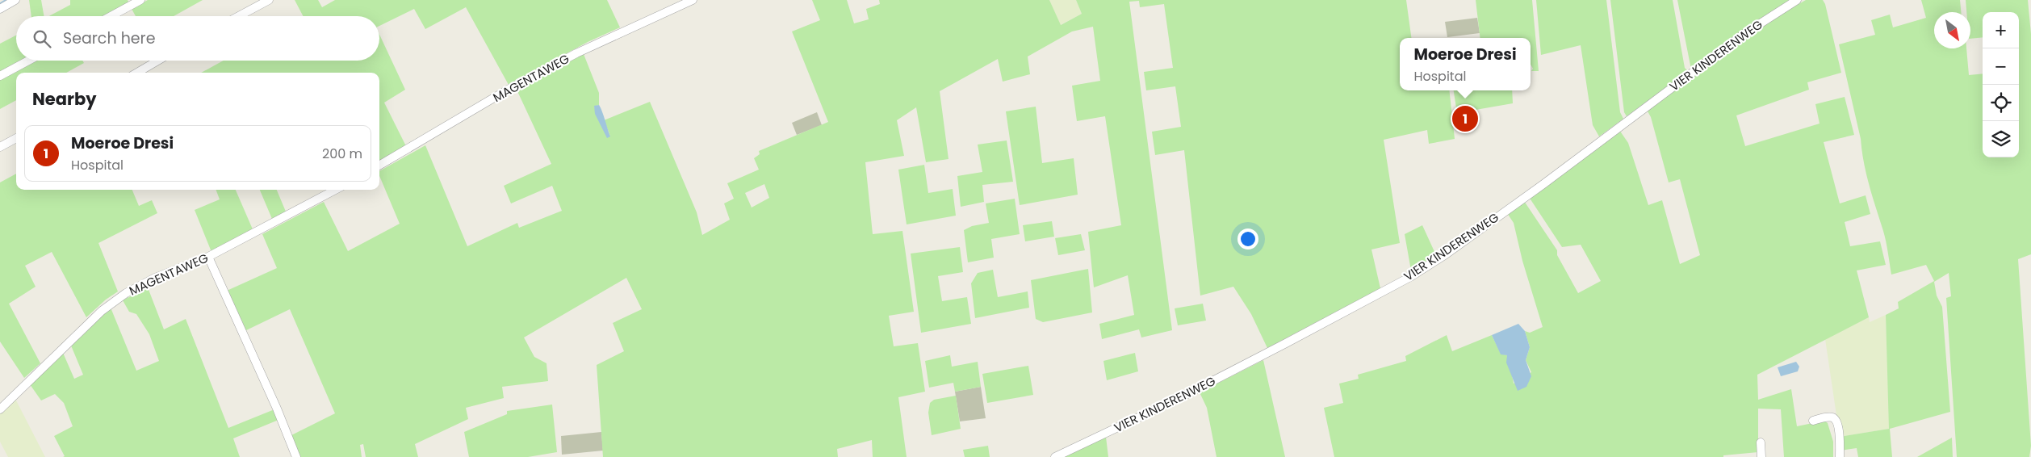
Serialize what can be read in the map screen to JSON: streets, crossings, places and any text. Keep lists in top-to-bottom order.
{
  "streets": {
    "street": ["VIER KINDERENWEG", "MAGENTAWEG"]
  },
  "north": "bottom right",
  "page": {
    "map_buttons": ["+", "−"],
    "search": "Search here",
    "popup": ["Moeroe Dresi", "Hospital"],
    "heading": "Nearby",
    "pins": "1",
    "list": [
      {
        "mark": "1",
        "name": "Moeroe Dresi",
        "note": "Hospital",
        "value": "200 m"
      }
    ]
  }
}
